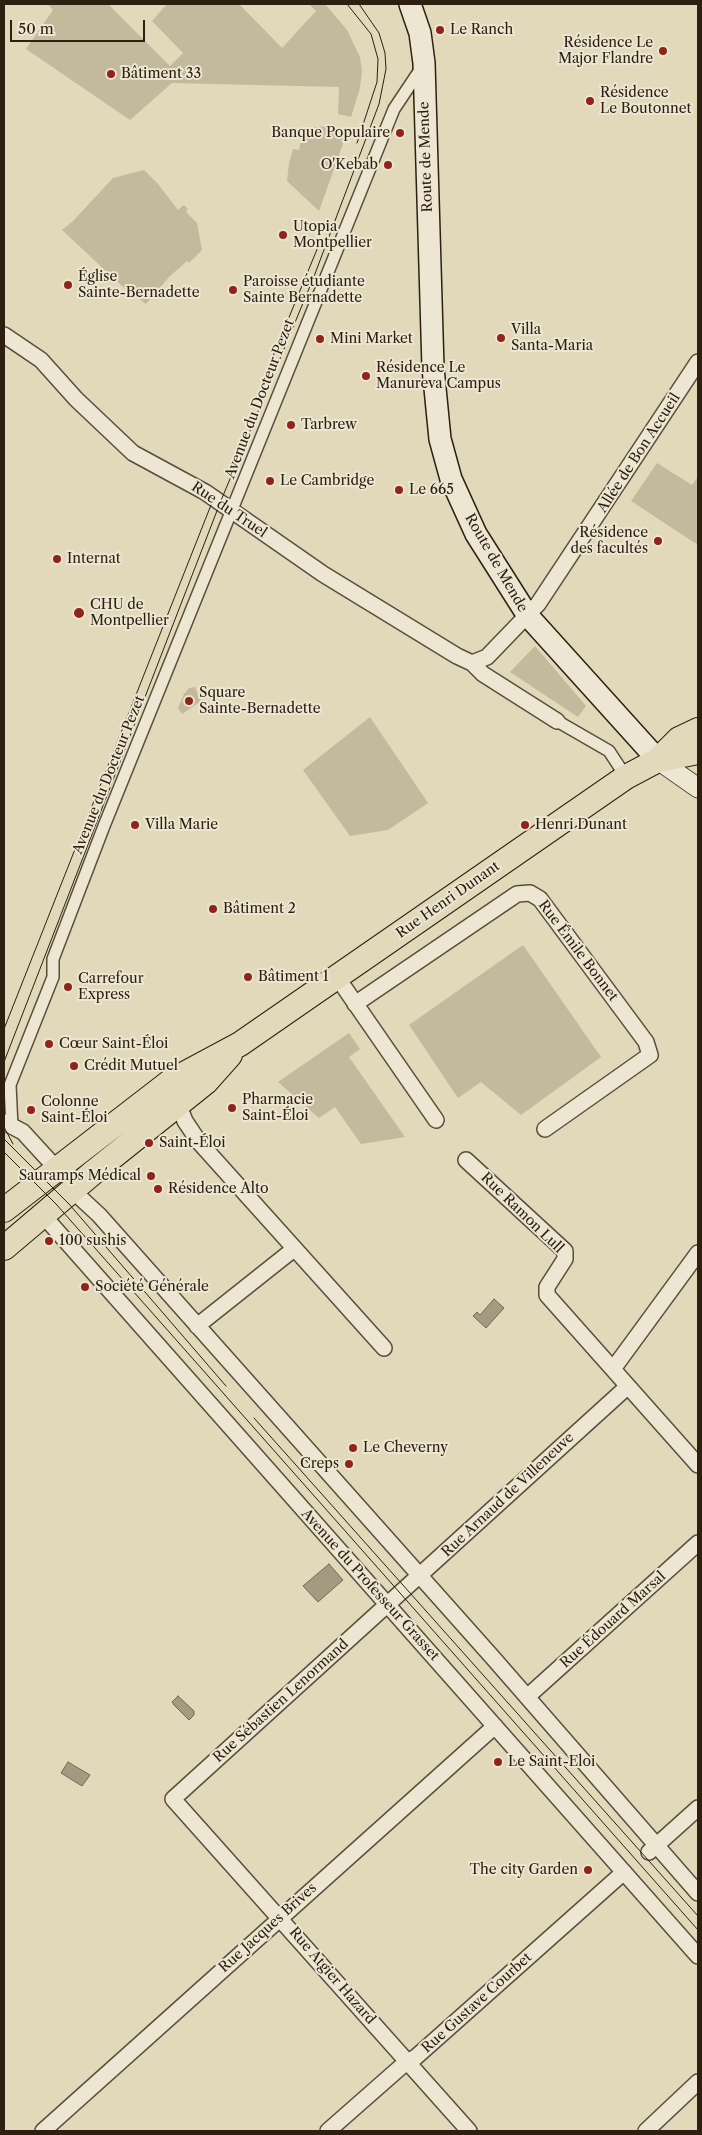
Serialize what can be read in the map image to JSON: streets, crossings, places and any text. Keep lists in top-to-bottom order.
{
  "streets": {
    "main road": ["Route de Mende", "Rue Henri Dunant"],
    "street": [
      "Avenue du Docteur Pezet",
      "Allée de Bon Accueil",
      "Rue du Truel",
      "Rue Émile Bonnet",
      "Rue Ramon Lull",
      "Rue Arnaud de Villeneuve",
      "Avenue du Professeur Grasset",
      "Rue Édouard Marsal",
      "Rue Sébastien Lenormand",
      "Rue Jacques Brives",
      "Rue Atgier Hazard",
      "Rue Gustave Courbet"
    ]
  },
  "crossings": [
    ["Route de Mende", "Avenue du Docteur Pezet"],
    ["Route de Mende", "Allée de Bon Accueil"],
    ["Route de Mende", "Rue Henri Dunant"],
    ["Avenue du Docteur Pezet", "Rue du Truel"],
    ["Rue du Truel", "Rue Henri Dunant"],
    ["Rue Henri Dunant", "Avenue du Professeur Grasset"],
    ["Rue Ramon Lull", "Rue Arnaud de Villeneuve"],
    ["Rue Arnaud de Villeneuve", "Avenue du Professeur Grasset"],
    ["Rue Arnaud de Villeneuve", "Rue Sébastien Lenormand"],
    ["Avenue du Professeur Grasset", "Rue Sébastien Lenormand"],
    ["Avenue du Professeur Grasset", "Rue Jacques Brives"],
    ["Avenue du Professeur Grasset", "Rue Gustave Courbet"],
    ["Rue Sébastien Lenormand", "Rue Atgier Hazard"],
    ["Rue Jacques Brives", "Rue Atgier Hazard"],
    ["Rue Atgier Hazard", "Rue Gustave Courbet"]
  ],
  "places": [
    "Le Ranch",
    "Résidence Le Major Flandre",
    "Bâtiment 33",
    "Résidence Le Boutonnet",
    "Banque Populaire",
    "O'Kebab",
    "Utopia Montpellier",
    "Église Sainte-Bernadette",
    "Paroisse étudiante Sainte Bernadette",
    "Villa Santa-Maria",
    "Mini Market",
    "Résidence Le Manureva Campus",
    "Tarbrew",
    "Le Cambridge",
    "Le 665",
    "Résidence des facultés",
    "Internat",
    "CHU de Montpellier",
    "Square Sainte-Bernadette",
    "Villa Marie",
    "Henri Dunant",
    "Bâtiment 2",
    "Bâtiment 1",
    "Carrefour Express",
    "Cœur Saint-Éloi",
    "Crédit Mutuel",
    "Pharmacie Saint-Éloi",
    "Colonne Saint-Éloi",
    "Saint-Éloi",
    "Sauramps Médical",
    "Résidence Alto",
    "100 sushis",
    "Société Générale",
    "Le Cheverny",
    "Creps",
    "Le Saint-Eloi",
    "The city Garden"
  ],
  "scale_bar": "50 m"
}
